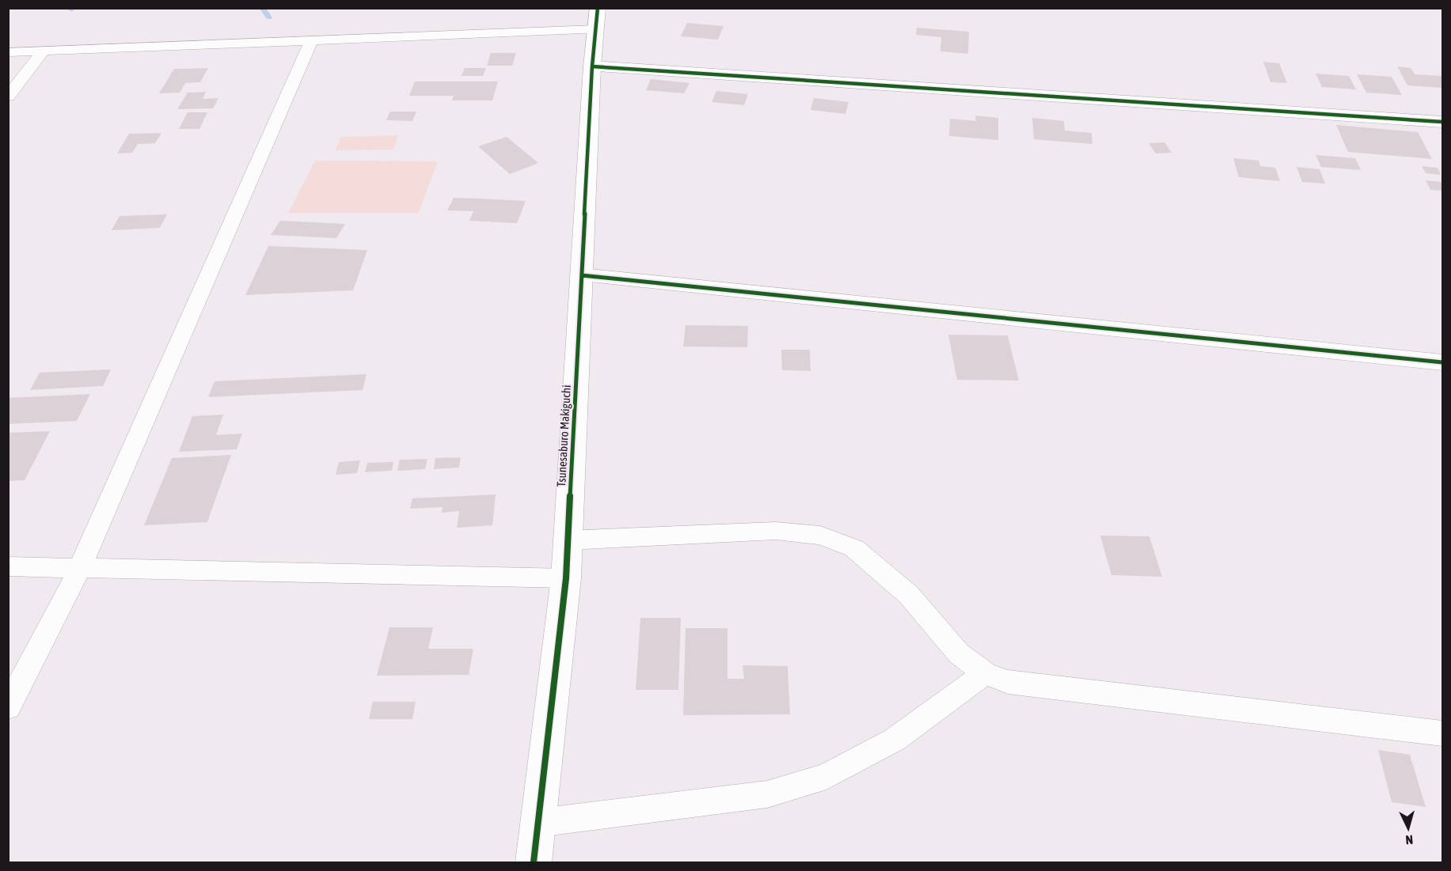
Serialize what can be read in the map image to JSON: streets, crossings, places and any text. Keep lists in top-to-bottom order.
{
  "streets": {
    "street": ["Tsunesaburo Makiguchi"]
  },
  "north": "bottom"
}
